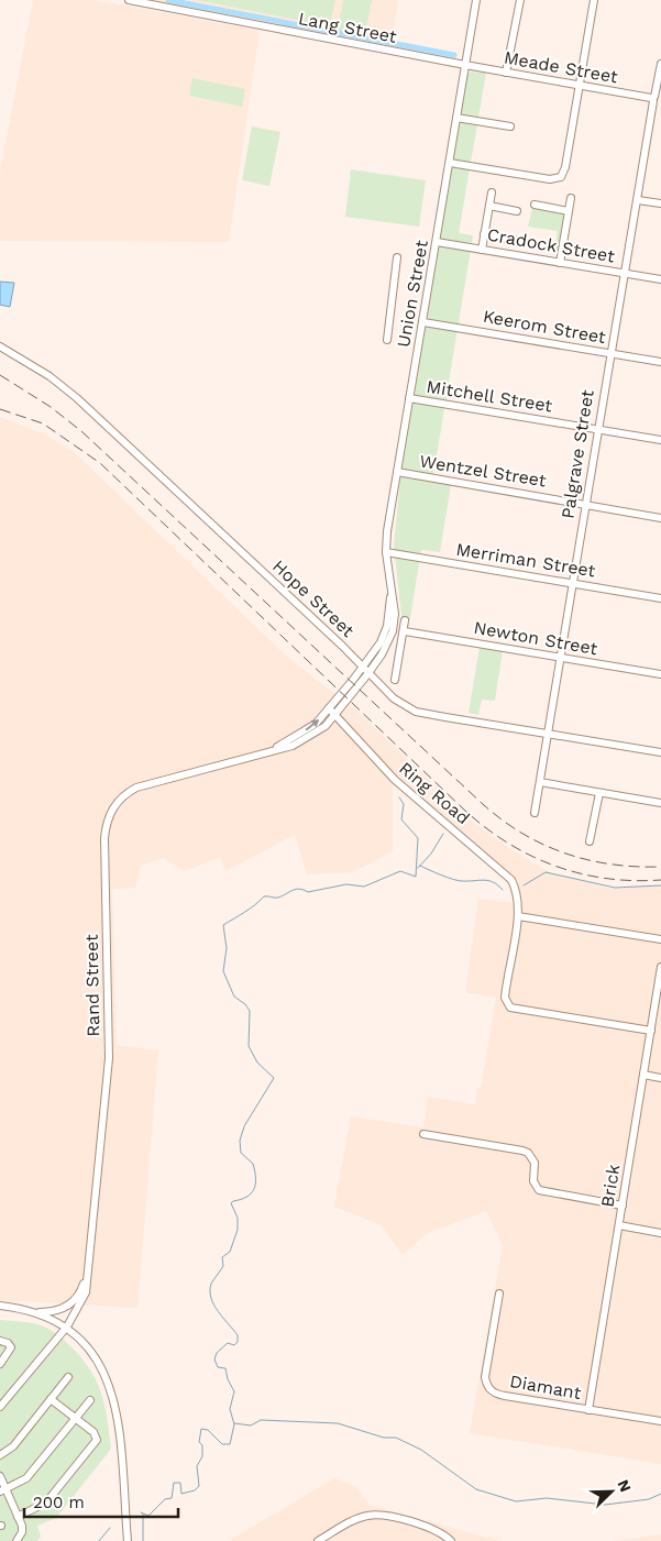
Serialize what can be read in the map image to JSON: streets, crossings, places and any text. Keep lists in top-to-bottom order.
{
  "streets": {
    "street": [
      "Lang Street",
      "Meade Street",
      "Cradock Street",
      "Union Street",
      "Keerom Street",
      "Mitchell Street",
      "Palgrave Street",
      "Wentzel Street",
      "Merriman Street",
      "Hope Street",
      "Newton Street",
      "Ring Road",
      "Rand Street",
      "Brick",
      "Diamant"
    ]
  },
  "crossings": [
    ["Lang Street", "Meade Street"],
    ["Lang Street", "Union Street"],
    ["Meade Street", "Union Street"],
    ["Meade Street", "Palgrave Street"],
    ["Cradock Street", "Union Street"],
    ["Cradock Street", "Palgrave Street"],
    ["Union Street", "Keerom Street"],
    ["Union Street", "Mitchell Street"],
    ["Union Street", "Wentzel Street"],
    ["Union Street", "Merriman Street"],
    ["Union Street", "Hope Street"],
    ["Union Street", "Ring Road"],
    ["Union Street", "Rand Street"],
    ["Keerom Street", "Palgrave Street"],
    ["Mitchell Street", "Palgrave Street"],
    ["Palgrave Street", "Wentzel Street"],
    ["Palgrave Street", "Merriman Street"],
    ["Palgrave Street", "Hope Street"],
    ["Palgrave Street", "Newton Street"],
    ["Ring Road", "Rand Street"],
    ["Brick", "Diamant"]
  ],
  "scale_bar": "200 m",
  "north": "top right"
}
